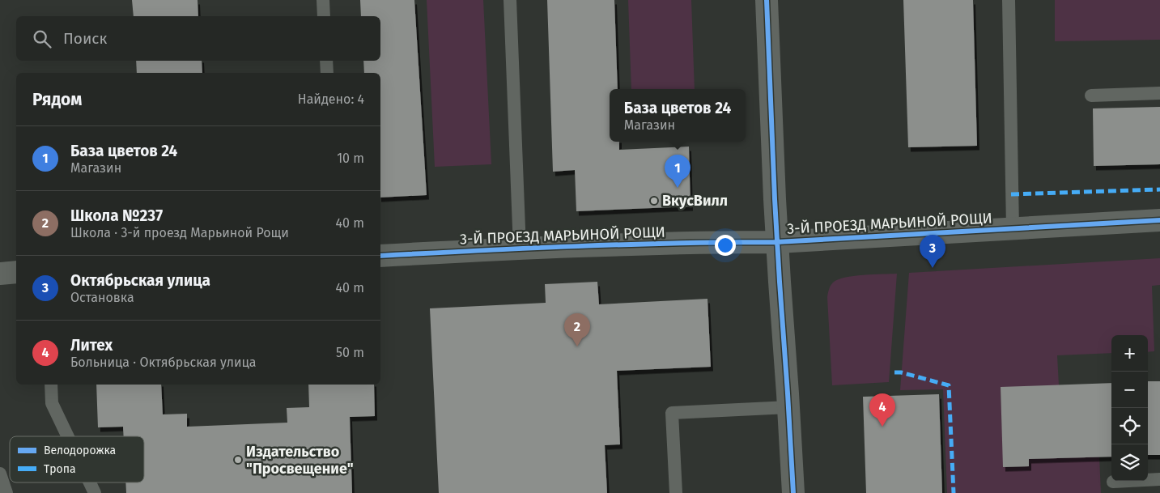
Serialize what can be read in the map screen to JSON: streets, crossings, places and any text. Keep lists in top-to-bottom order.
{
  "streets": {
    "street": ["3-Й ПРОЕЗД МАРЬИНОЙ РОЩИ"]
  },
  "places": ["ВкусВилл", "Издательство \"Просвещение\""],
  "legend": ["Велодорожка", "Тропа"],
  "page": {
    "search": "Поиск",
    "heading": ["Рядом", "Найдено: 4"],
    "popup": ["База цветов 24", "Магазин"],
    "list": [
      {
        "mark": "1",
        "name": "База цветов 24",
        "note": "Магазин",
        "value": "10 m"
      },
      {
        "mark": "2",
        "name": "Школа №237",
        "note": "Школа · 3-й проезд Марьиной Рощи",
        "value": "40 m"
      },
      {
        "mark": "3",
        "name": "Октябрьская улица",
        "note": "Остановка",
        "value": "40 m"
      },
      {
        "mark": "4",
        "name": "Литех",
        "note": "Больница · Октябрьская улица",
        "value": "50 m"
      }
    ],
    "pins": [
      "1",
      "3",
      "2",
      "4"
    ],
    "map_buttons": ["+", "−"]
  }
}
